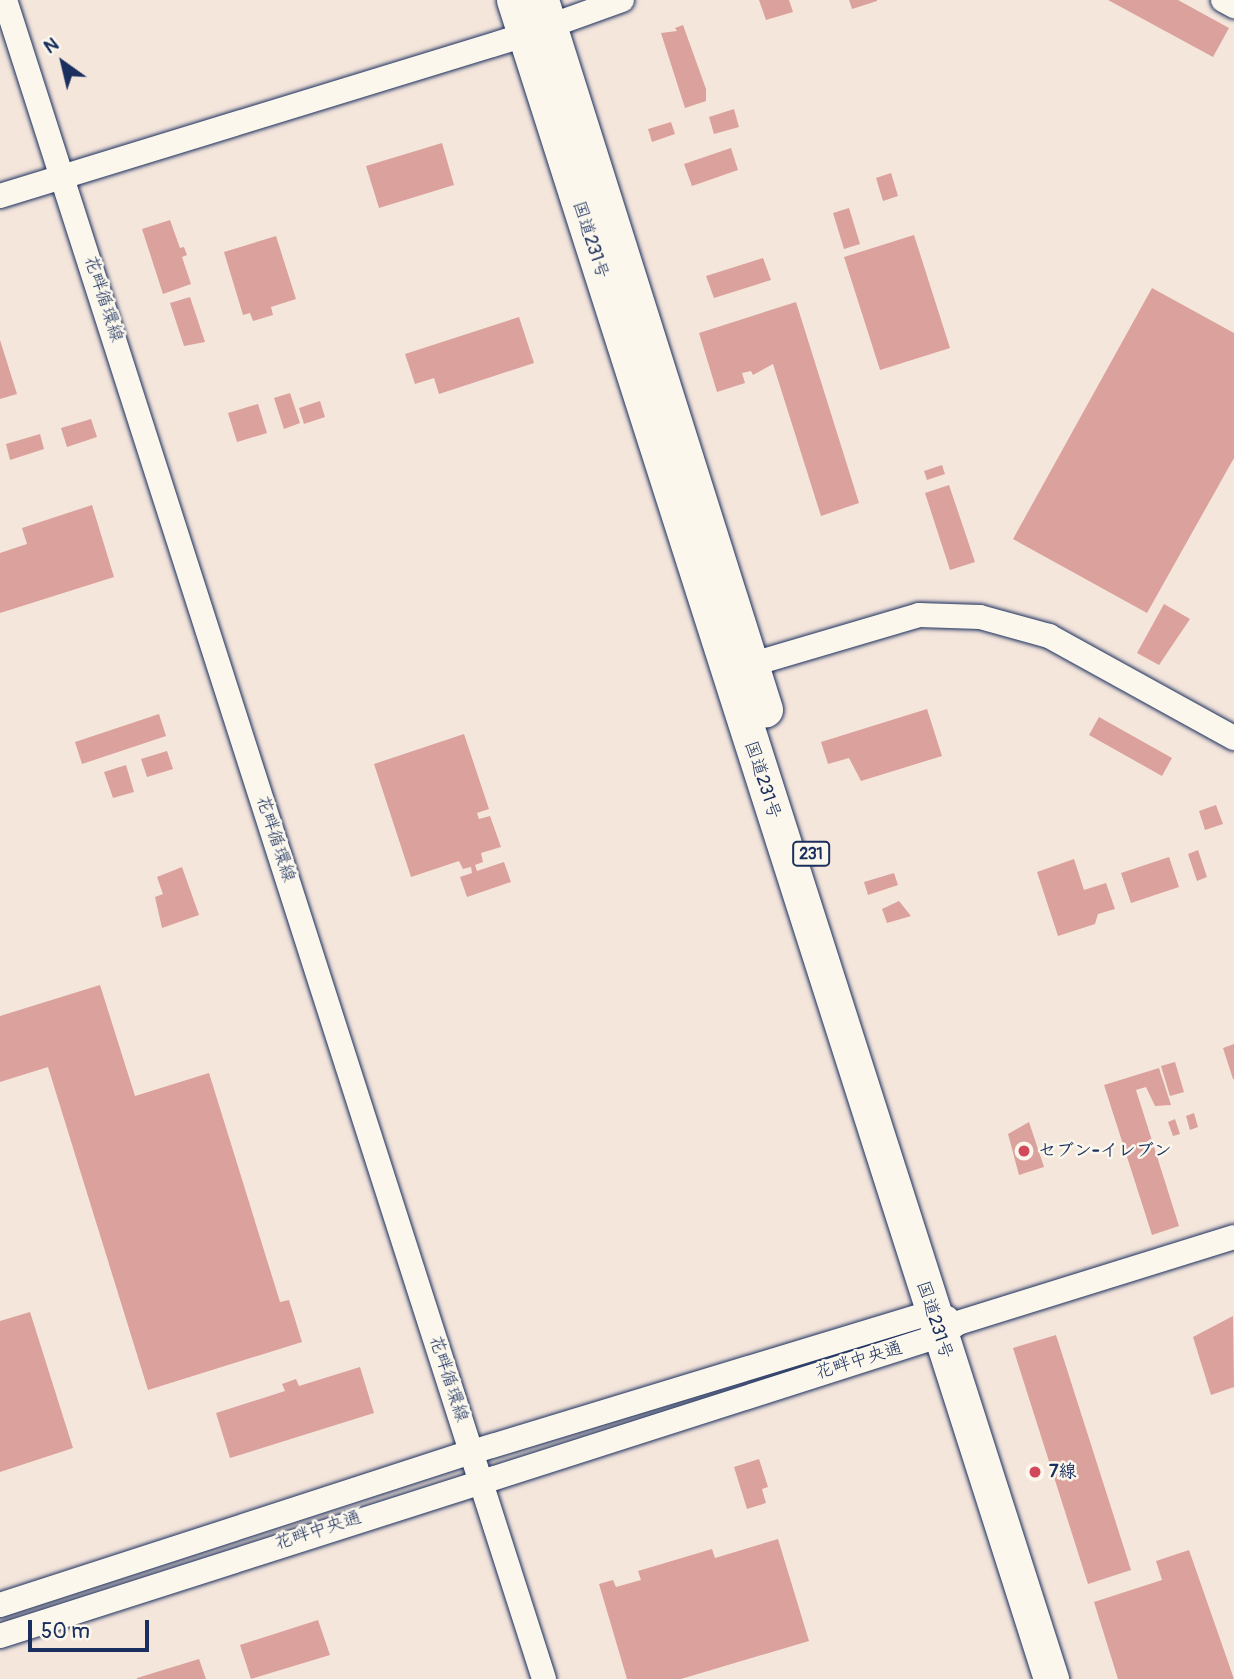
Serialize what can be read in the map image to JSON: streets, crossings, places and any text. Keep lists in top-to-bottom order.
{
  "streets": {
    "highway": ["国道231号", "231"],
    "street": ["花畔循環線", "花畔中央通"]
  },
  "crossings": [
    ["国道231号", "花畔中央通"],
    ["花畔循環線", "花畔中央通"]
  ],
  "places": ["セブン-イレブン", "7線"],
  "scale_bar": "50 m",
  "north": "top left"
}
